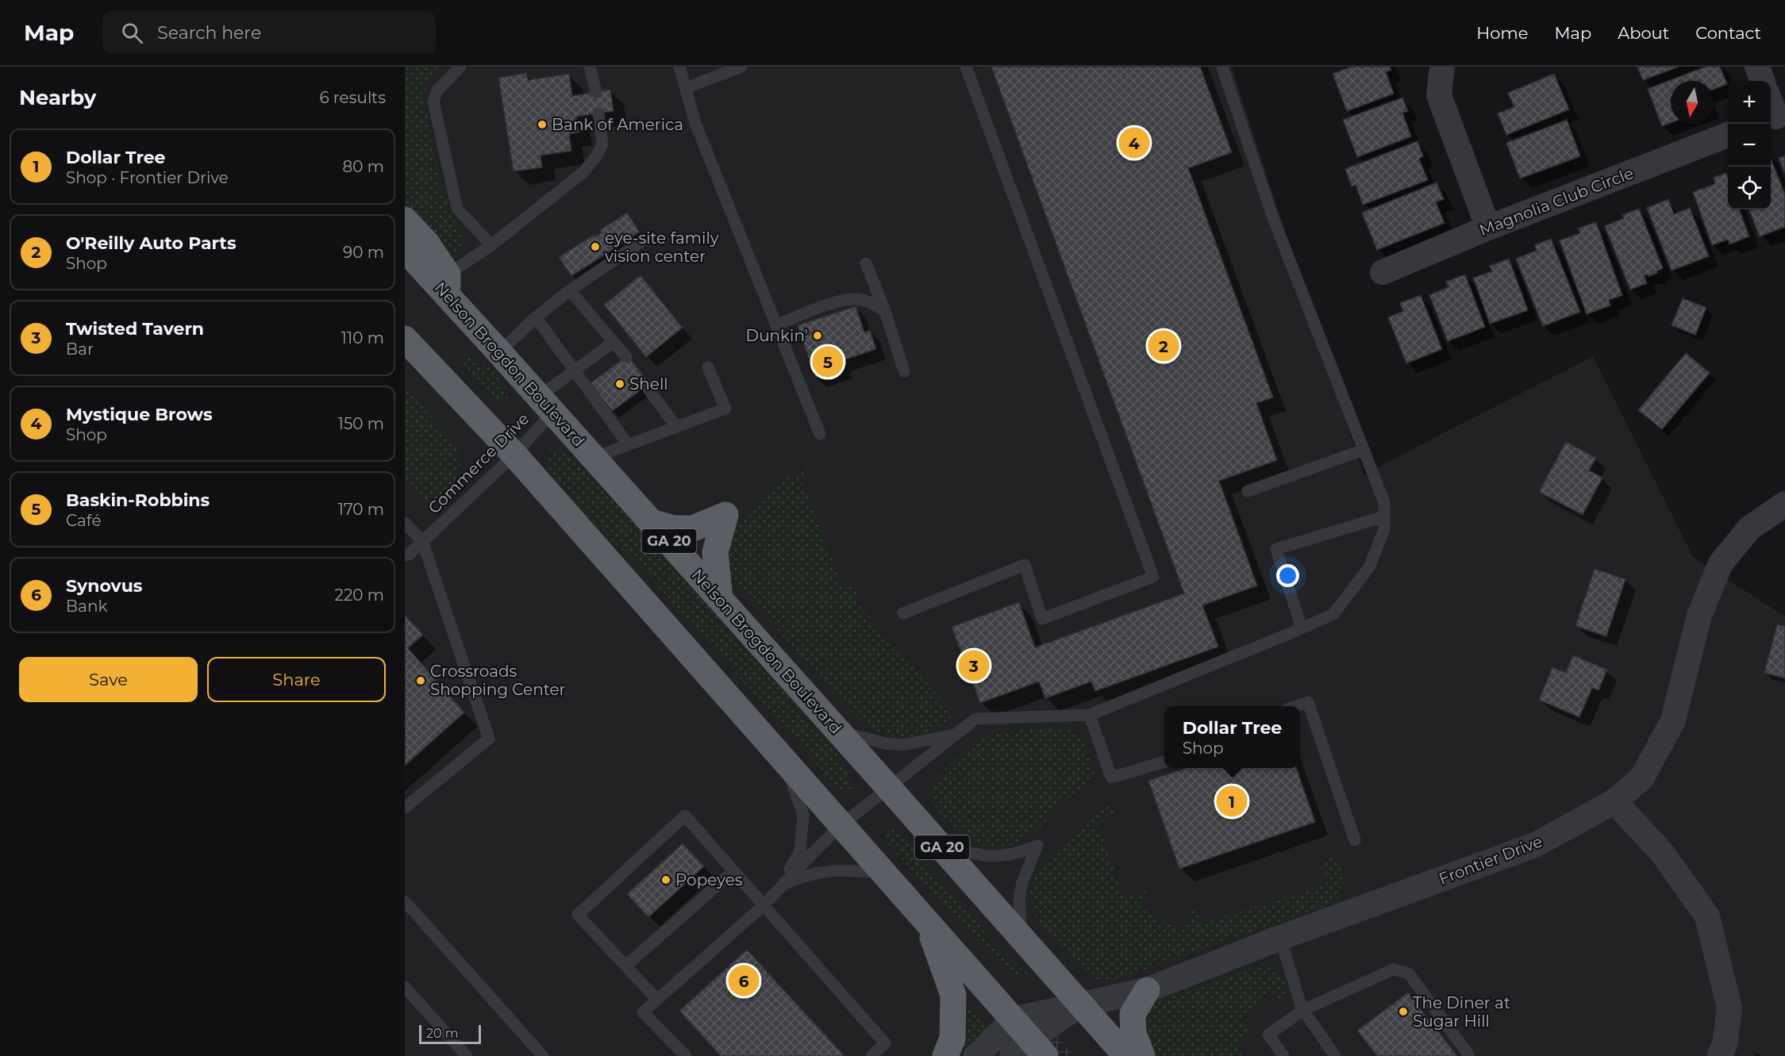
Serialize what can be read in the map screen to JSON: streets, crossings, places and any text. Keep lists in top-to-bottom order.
{
  "streets": {
    "highway": ["Nelson Brogdon Boulevard", "GA 20"],
    "street": ["Magnolia Club Circle", "Frontier Drive"],
    "lane": ["Commerce Drive"]
  },
  "crossings": [
    ["Nelson Brogdon Boulevard", "Commerce Drive"],
    ["Nelson Brogdon Boulevard", "Frontier Drive"]
  ],
  "places": [
    "Bank of America",
    "eye-site family vision center",
    "Dunkin'",
    "Shell",
    "Crossroads Shopping Center",
    "Popeyes",
    "The Diner at Sugar Hill"
  ],
  "scale_bar": "20 m",
  "north": "bottom",
  "page": {
    "header": "Map",
    "search": "Search here",
    "nav": [
      "Home",
      "Map",
      "About",
      "Contact"
    ],
    "heading": ["Nearby", "6 results"],
    "map_buttons": ["+", "−"],
    "pins": [
      "4",
      "2",
      "5",
      "3",
      "1",
      "6"
    ],
    "list": [
      {
        "mark": "1",
        "name": "Dollar Tree",
        "note": "Shop · Frontier Drive",
        "value": "80 m"
      },
      {
        "mark": "2",
        "name": "O'Reilly Auto Parts",
        "note": "Shop",
        "value": "90 m"
      },
      {
        "mark": "3",
        "name": "Twisted Tavern",
        "note": "Bar",
        "value": "110 m"
      },
      {
        "mark": "4",
        "name": "Mystique Brows",
        "note": "Shop",
        "value": "150 m"
      },
      {
        "mark": "5",
        "name": "Baskin-Robbins",
        "note": "Café",
        "value": "170 m"
      },
      {
        "mark": "6",
        "name": "Synovus",
        "note": "Bank",
        "value": "220 m"
      }
    ],
    "buttons": ["Save", "Share"],
    "popup": ["Dollar Tree", "Shop"],
    "scale": "20 m"
  }
}
